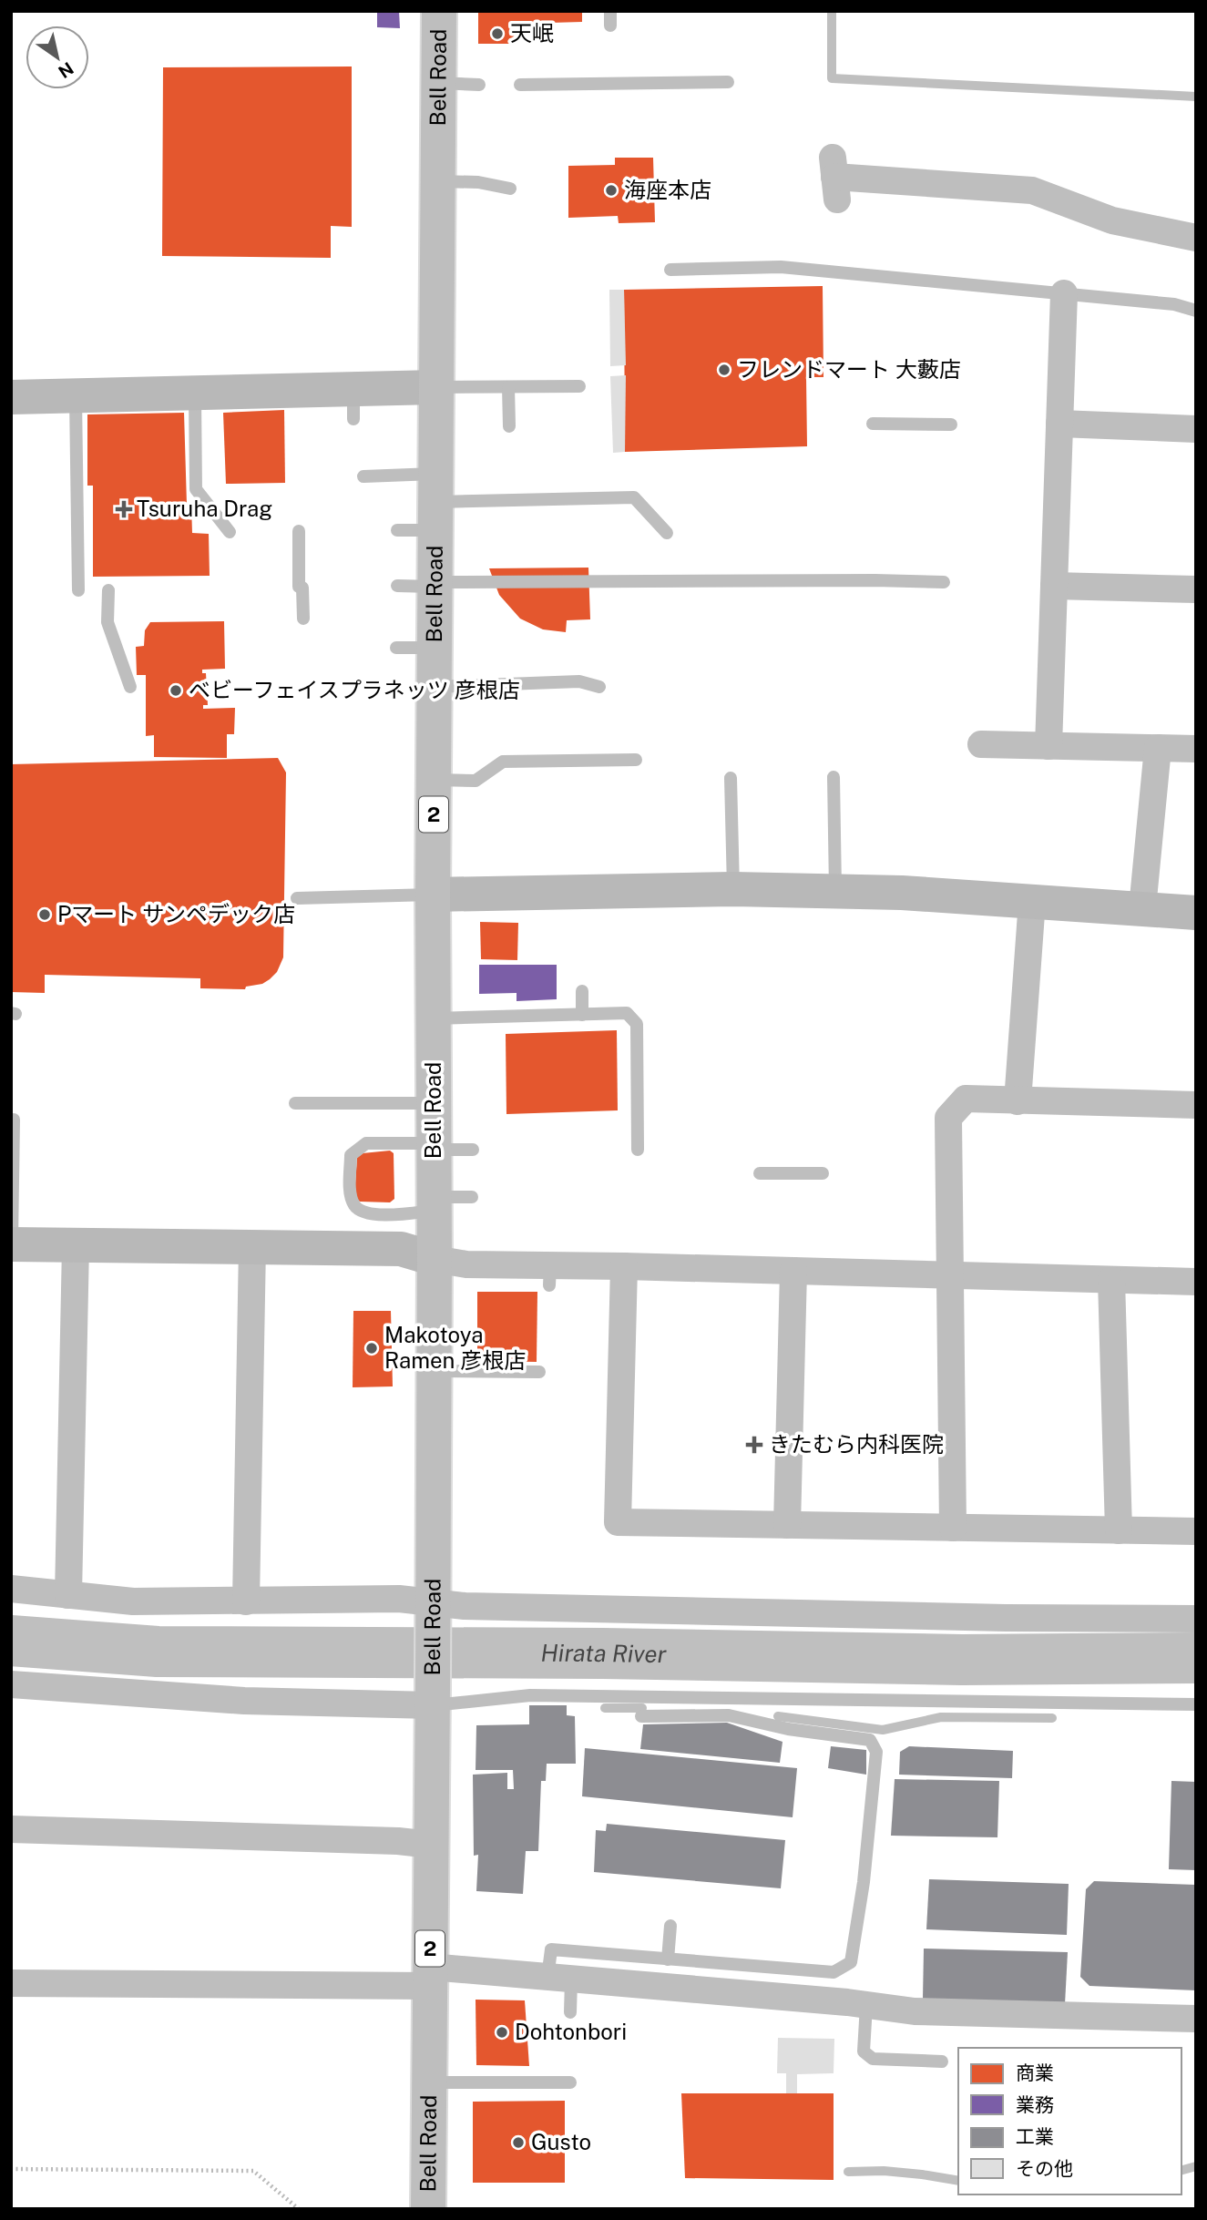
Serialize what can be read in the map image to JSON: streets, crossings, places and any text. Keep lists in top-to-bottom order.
{
  "streets": {
    "main road": ["Bell Road", "2"]
  },
  "water": ["Hirata River"],
  "places": {
    "other": [
      "天岷",
      "海座本店",
      "フレンドマート 大藪店",
      "ベビーフェイスプラネッツ 彦根店",
      "Pマート サンペデック店",
      "Makotoya Ramen 彦根店",
      "Dohtonbori",
      "Gusto"
    ],
    "health": ["Tsuruha Drag", "きたむら内科医院"]
  },
  "legend": [
    "商業",
    "業務",
    "工業",
    "その他"
  ],
  "north": "bottom right"
}
